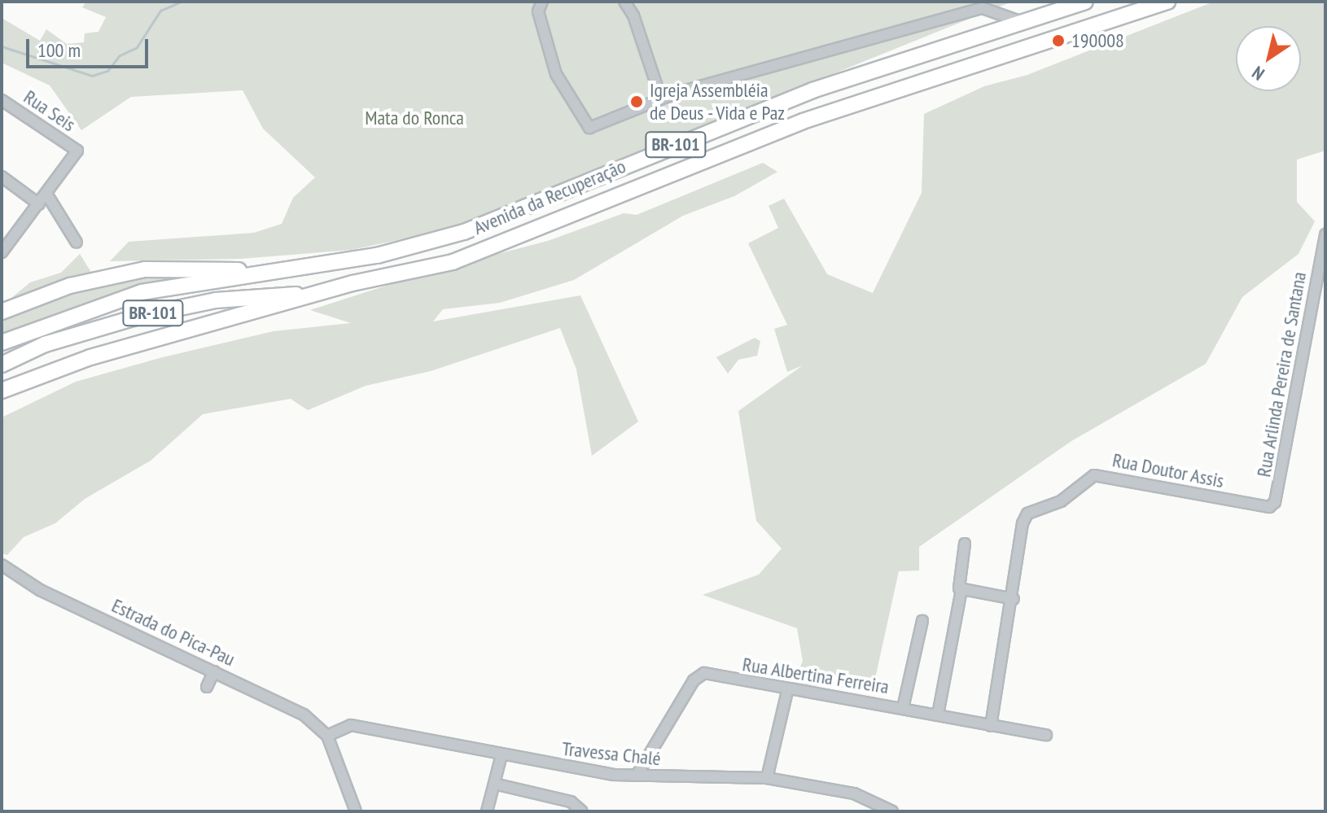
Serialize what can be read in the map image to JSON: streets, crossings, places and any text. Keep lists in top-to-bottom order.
{
  "streets": {
    "highway": ["BR-101", "Avenida da Recuperação"],
    "street": [
      "Rua Seis",
      "Rua Arlinda Pereira de Santana",
      "Rua Doutor Assis",
      "Estrada do Pica-Pau",
      "Rua Albertina Ferreira",
      "Travessa Chalé"
    ]
  },
  "crossings": [
    ["BR-101", "Avenida da Recuperação"],
    ["Rua Arlinda Pereira de Santana", "Rua Doutor Assis"],
    ["Estrada do Pica-Pau", "Travessa Chalé"],
    ["Rua Albertina Ferreira", "Travessa Chalé"]
  ],
  "parks": ["Mata do Ronca"],
  "places": ["190008", "Igreja Assembléia de Deus - Vida e Paz"],
  "scale_bar": "100 m",
  "north": "bottom left"
}
